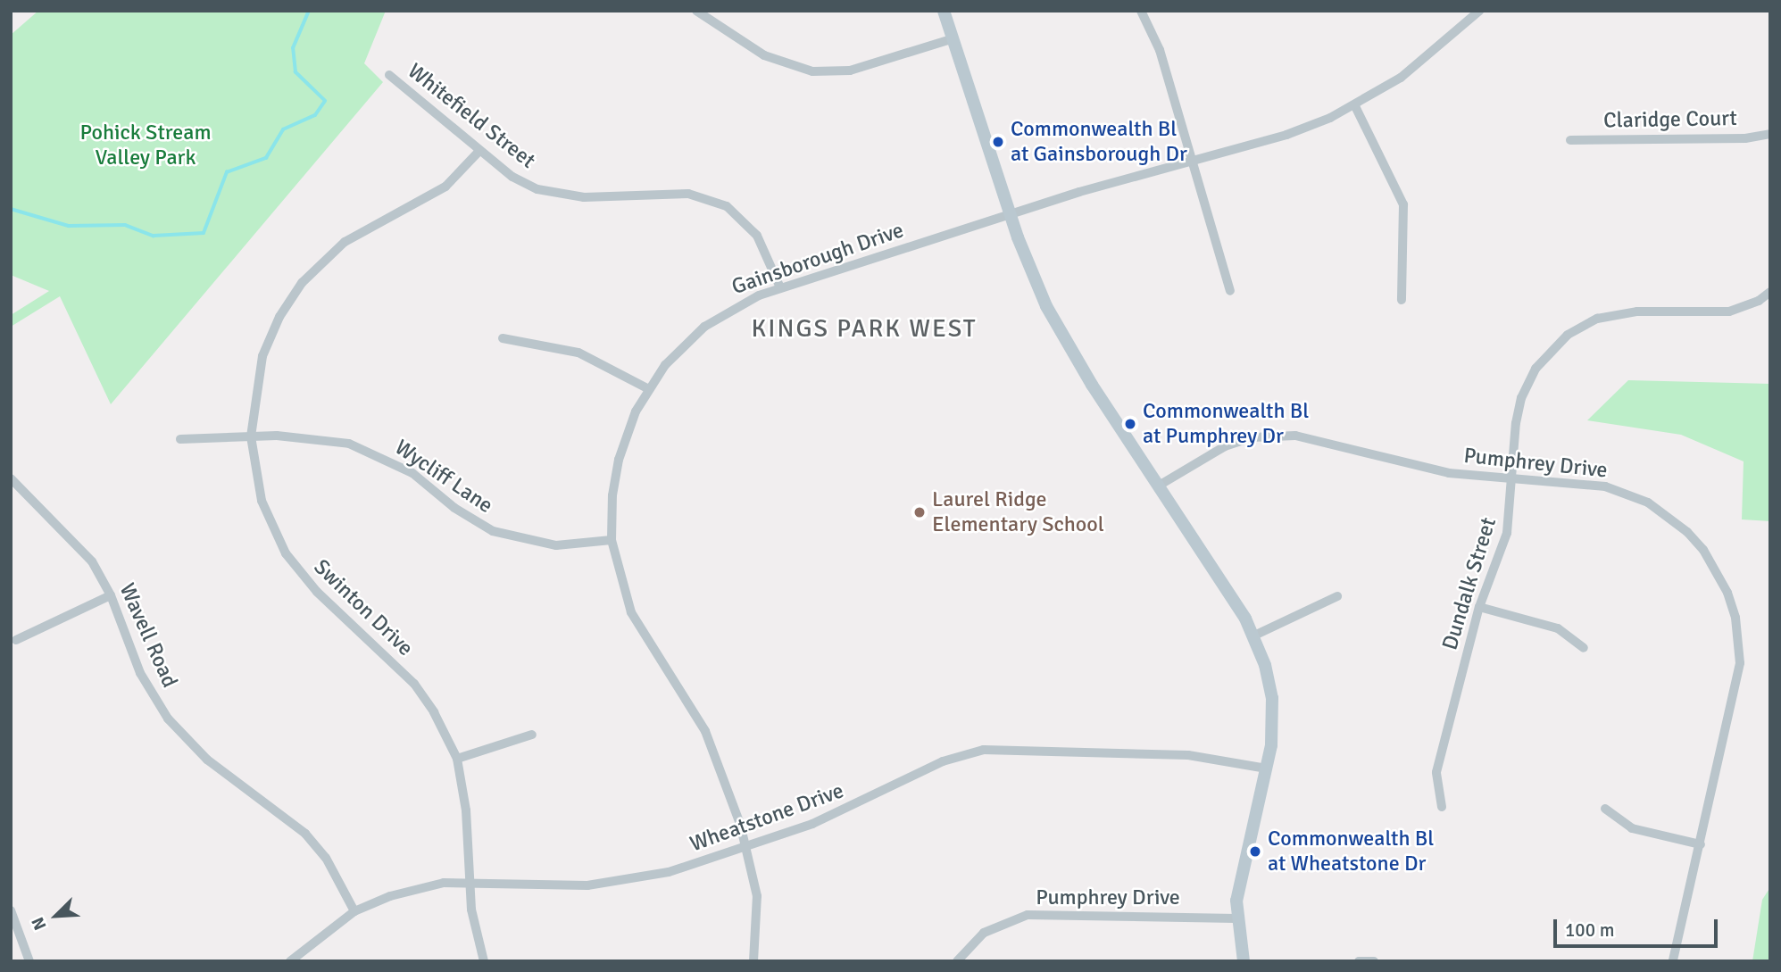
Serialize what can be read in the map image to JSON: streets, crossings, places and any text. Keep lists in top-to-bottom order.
{
  "streets": {
    "street": [
      "Whitefield Street",
      "Claridge Court",
      "Gainsborough Drive",
      "Pumphrey Drive",
      "Wycliff Lane",
      "Dundalk Street",
      "Swinton Drive",
      "Wavell Road",
      "Wheatstone Drive"
    ]
  },
  "crossings": [
    ["Whitefield Street", "Gainsborough Drive"],
    ["Whitefield Street", "Swinton Drive"],
    ["Gainsborough Drive", "Wycliff Lane"],
    ["Gainsborough Drive", "Wheatstone Drive"],
    ["Pumphrey Drive", "Dundalk Street"],
    ["Wycliff Lane", "Swinton Drive"],
    ["Swinton Drive", "Wheatstone Drive"],
    ["Wavell Road", "Wheatstone Drive"]
  ],
  "districts": ["KINGS PARK WEST"],
  "parks": ["Pohick Stream Valley Park"],
  "places": [
    "Commonwealth Bl at Gainsborough Dr",
    "Commonwealth Bl at Pumphrey Dr",
    "Laurel Ridge Elementary School",
    "Commonwealth Bl at Wheatstone Dr"
  ],
  "scale_bar": "100 m",
  "north": "bottom left"
}
